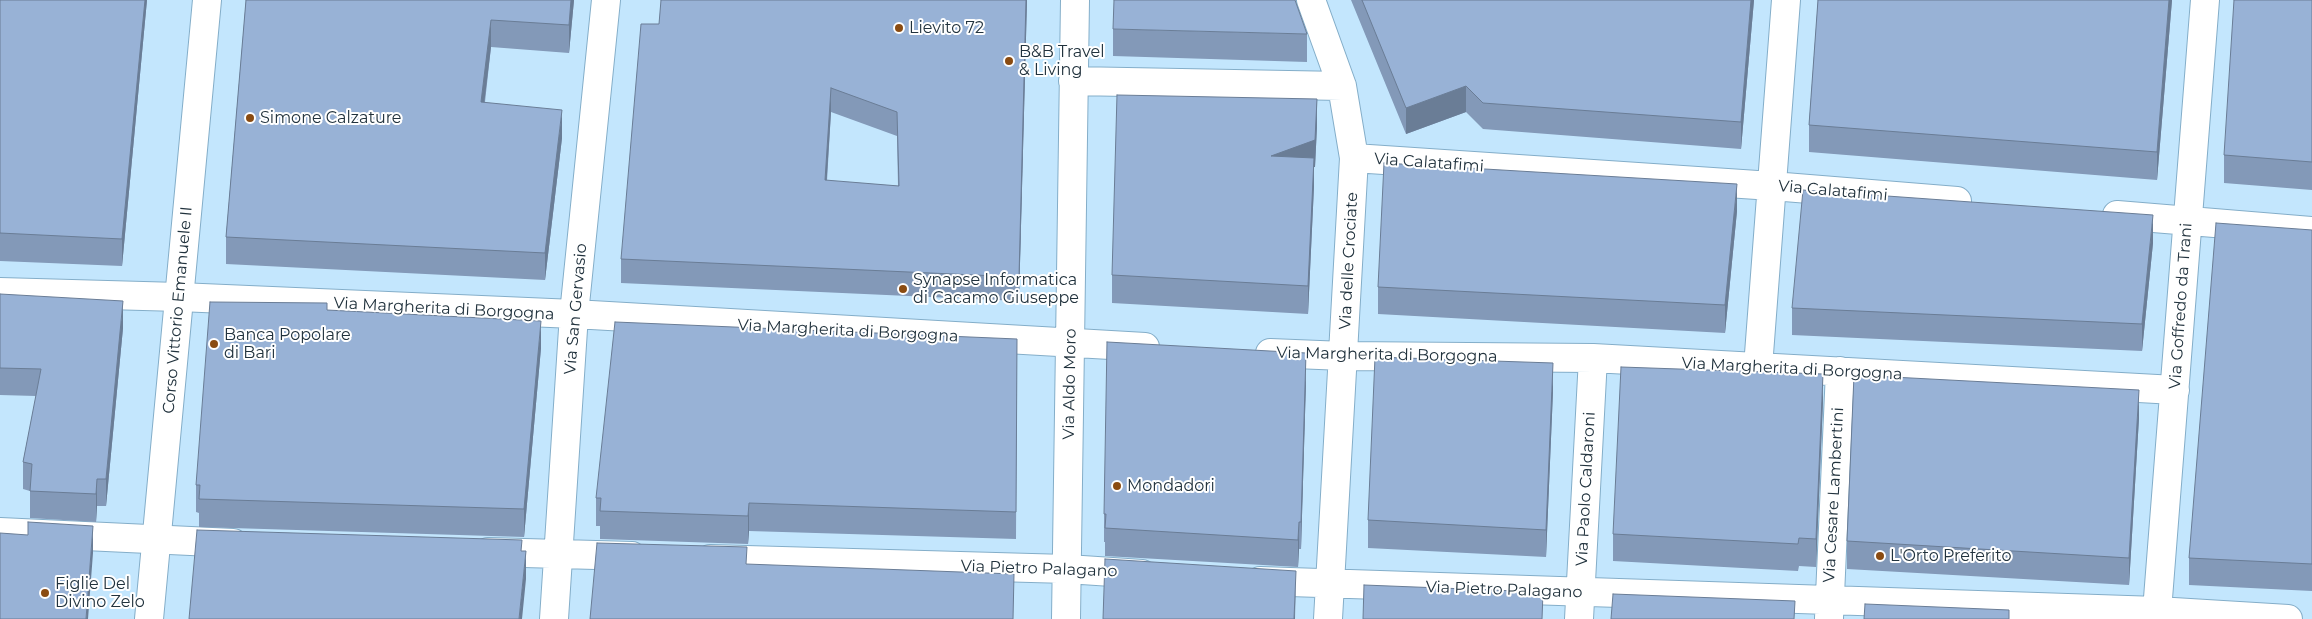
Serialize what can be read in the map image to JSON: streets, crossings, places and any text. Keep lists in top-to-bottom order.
{
  "streets": {
    "street": [
      "Via Calatafimi",
      "Via delle Crociate",
      "Via Goffredo da Trani",
      "Via Margherita di Borgogna",
      "Via San Gervasio",
      "Corso Vittorio Emanuele II",
      "Via Aldo Moro",
      "Via Paolo Caldaroni",
      "Via Cesare Lambertini",
      "Via Pietro Palagano"
    ]
  },
  "crossings": [
    ["Via Calatafimi", "Via delle Crociate"],
    ["Via delle Crociate", "Via Margherita di Borgogna"],
    ["Via delle Crociate", "Via Pietro Palagano"],
    ["Via Goffredo da Trani", "Via Margherita di Borgogna"],
    ["Via Goffredo da Trani", "Via Pietro Palagano"],
    ["Via Margherita di Borgogna", "Via San Gervasio"],
    ["Via Margherita di Borgogna", "Corso Vittorio Emanuele II"],
    ["Via Margherita di Borgogna", "Via Aldo Moro"],
    ["Via Margherita di Borgogna", "Via Paolo Caldaroni"],
    ["Via Margherita di Borgogna", "Via Cesare Lambertini"],
    ["Via Aldo Moro", "Via Pietro Palagano"],
    ["Via Paolo Caldaroni", "Via Pietro Palagano"],
    ["Via Cesare Lambertini", "Via Pietro Palagano"]
  ],
  "places": [
    "Lievito 72",
    "B&B Travel & Living",
    "Simone Calzature",
    "Synapse Informatica di Cacamo Giuseppe",
    "Banca Popolare di Bari",
    "Mondadori",
    "L'Orto Preferito",
    "Figlie Del Divino Zelo"
  ]
}
